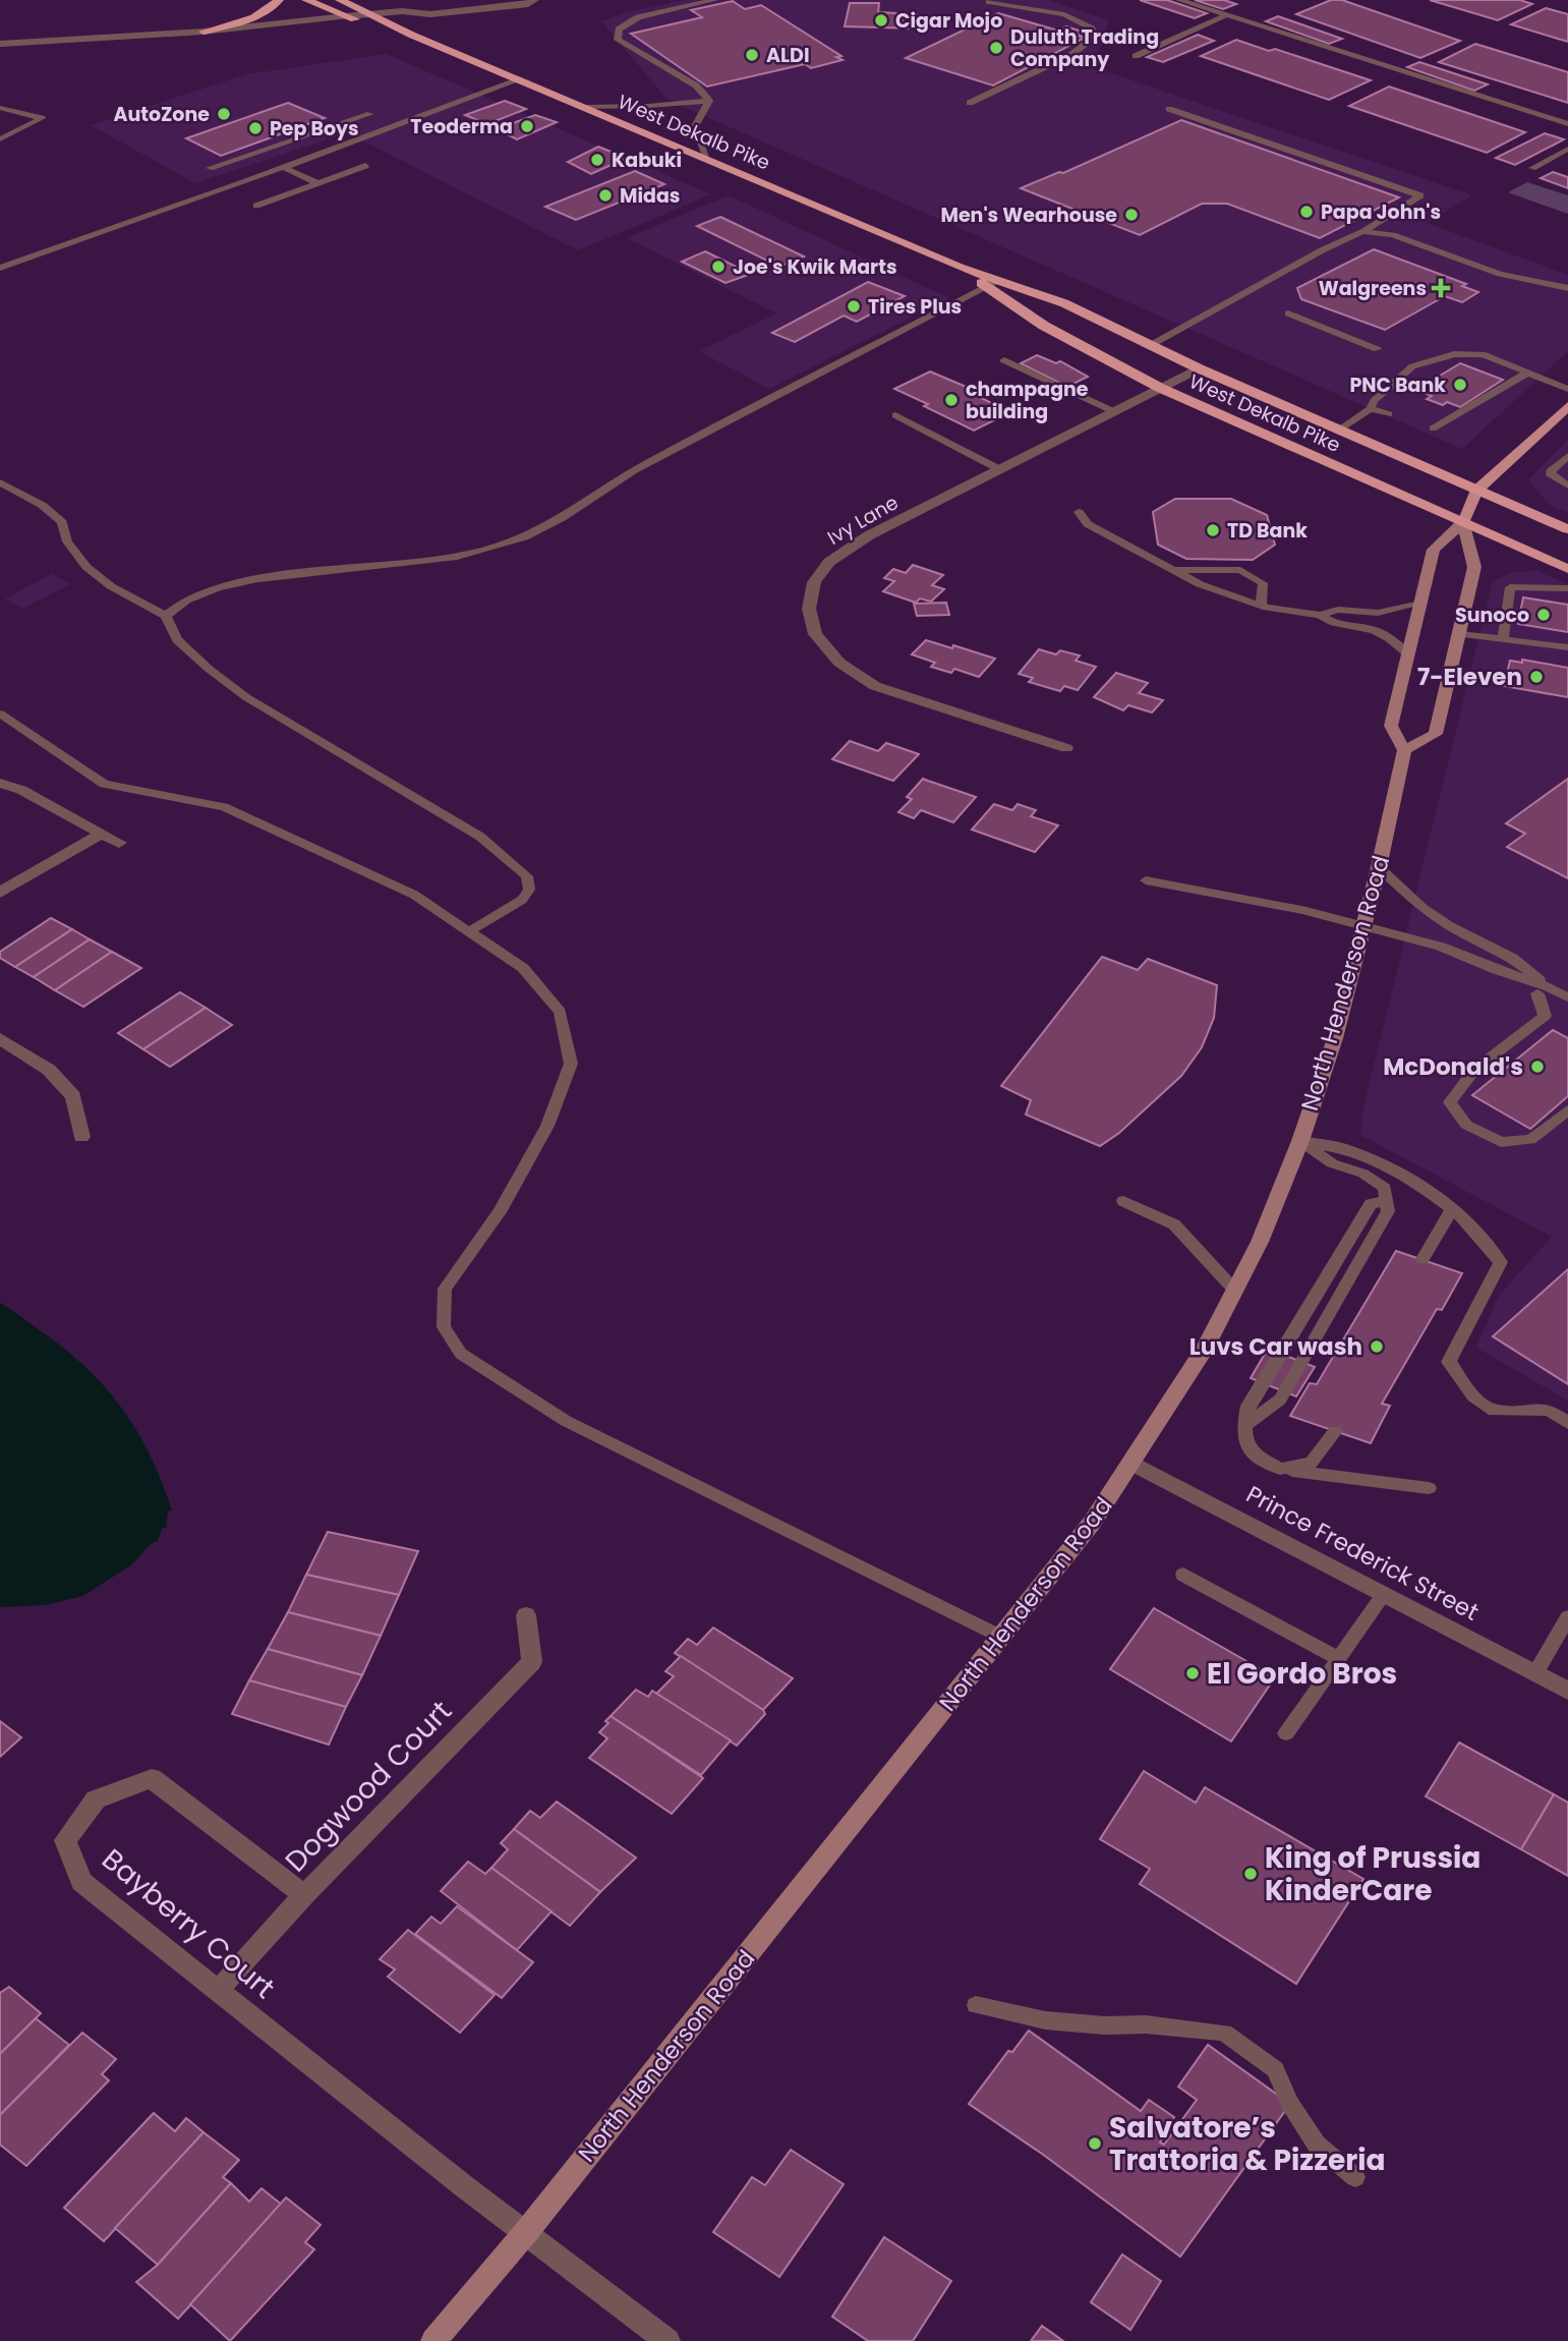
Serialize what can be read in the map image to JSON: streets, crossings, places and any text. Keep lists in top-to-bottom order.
{
  "streets": {
    "highway": ["West Dekalb Pike"],
    "main road": ["North Henderson Road"],
    "street": [
      "Ivy Lane",
      "Prince Frederick Street",
      "Dogwood Court",
      "Bayberry Court"
    ]
  },
  "crossings": [
    ["West Dekalb Pike", "Ivy Lane"],
    ["North Henderson Road", "Prince Frederick Street"],
    ["North Henderson Road", "Bayberry Court"],
    ["Dogwood Court", "Bayberry Court"]
  ],
  "places": {
    "other": [
      "Cigar Mojo",
      "Duluth Trading Company",
      "ALDI",
      "AutoZone",
      "Teoderma",
      "Pep Boys",
      "Kabuki",
      "Midas",
      "Papa John's",
      "Men's Wearhouse",
      "Joe's Kwik Marts",
      "Tires Plus",
      "PNC Bank",
      "champagne building",
      "TD Bank",
      "Sunoco",
      "7-Eleven",
      "McDonald's",
      "Luvs Car wash",
      "El Gordo Bros",
      "King of Prussia KinderCare",
      "Salvatore’s Trattoria & Pizzeria"
    ],
    "health": ["Walgreens"]
  }
}
